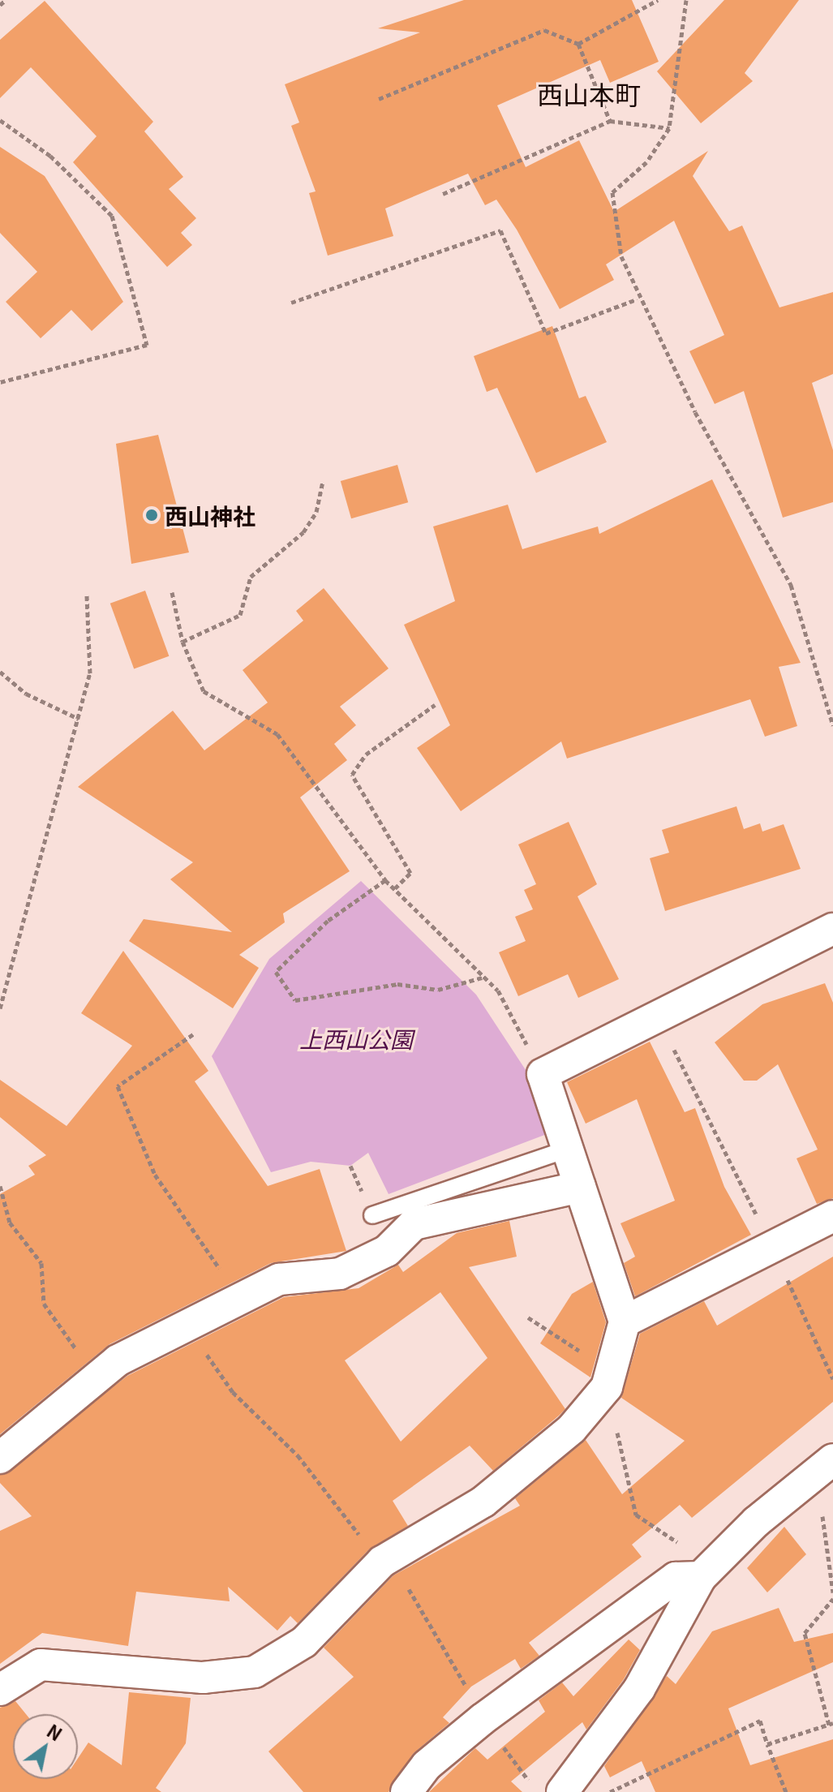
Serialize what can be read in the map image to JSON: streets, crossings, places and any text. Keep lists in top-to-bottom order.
{
  "districts": ["西山本町"],
  "parks": ["上西山公園"],
  "places": ["西山神社"],
  "north": "top right"
}
